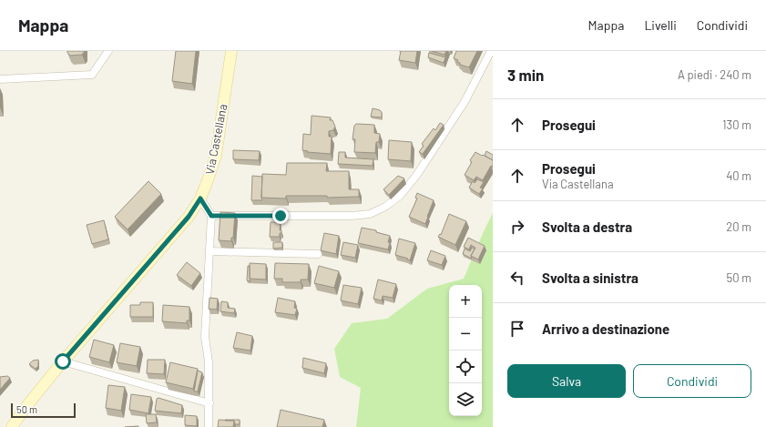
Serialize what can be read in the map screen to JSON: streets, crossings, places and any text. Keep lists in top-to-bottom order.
{
  "streets": {
    "main road": ["Via Castellana"]
  },
  "scale_bar": "50 m",
  "page": {
    "header": "Mappa",
    "nav": ["Mappa", "Livelli", "Condividi"],
    "heading": ["3 min", "A piedi · 240 m"],
    "list": [
      ["Prosegui", "130 m"],
      ["Prosegui", "Via Castellana", "40 m"],
      ["Svolta a destra", "20 m"],
      ["Svolta a sinistra", "50 m"],
      "Arrivo a destinazione"
    ],
    "map_buttons": ["+", "−"],
    "buttons": ["Salva", "Condividi"],
    "scale": "50 m"
  }
}
